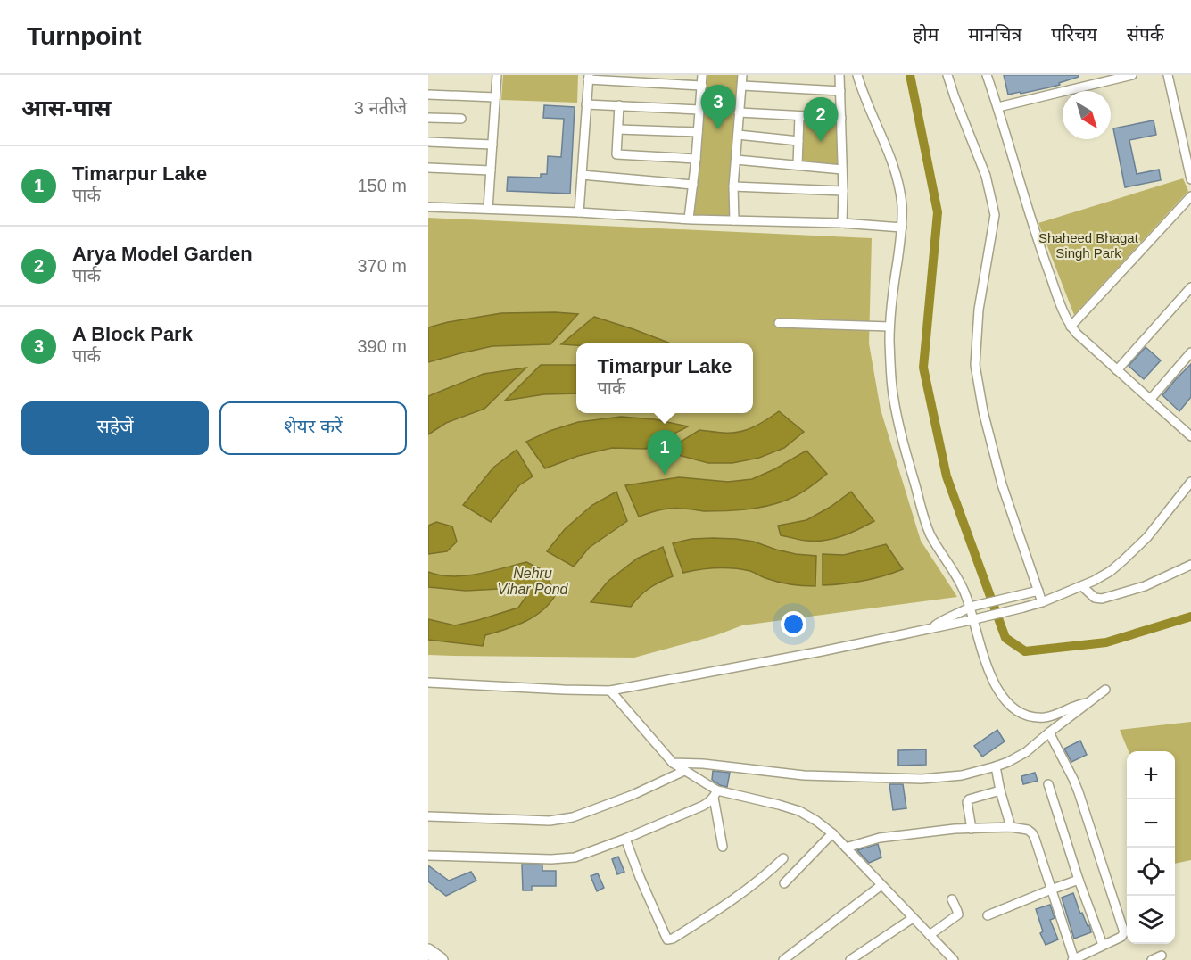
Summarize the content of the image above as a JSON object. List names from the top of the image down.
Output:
{
  "water": ["Nehru Vihar Pond"],
  "parks": ["Shaheed Bhagat Singh Park"],
  "north": "bottom right",
  "page": {
    "header": "Turnpoint",
    "nav": [
      "होम",
      "मानचित्र",
      "परिचय",
      "संपर्क"
    ],
    "heading": ["आस-पास", "3 नतीजे"],
    "pins": ["3", "2", "1"],
    "list": [
      {
        "mark": "1",
        "name": "Timarpur Lake",
        "note": "पार्क",
        "value": "150 m"
      },
      {
        "mark": "2",
        "name": "Arya Model Garden",
        "note": "पार्क",
        "value": "370 m"
      },
      {
        "mark": "3",
        "name": "A Block Park",
        "note": "पार्क",
        "value": "390 m"
      }
    ],
    "popup": ["Timarpur Lake", "पार्क"],
    "buttons": ["सहेजें", "शेयर करें"],
    "map_buttons": ["+", "−"]
  }
}
